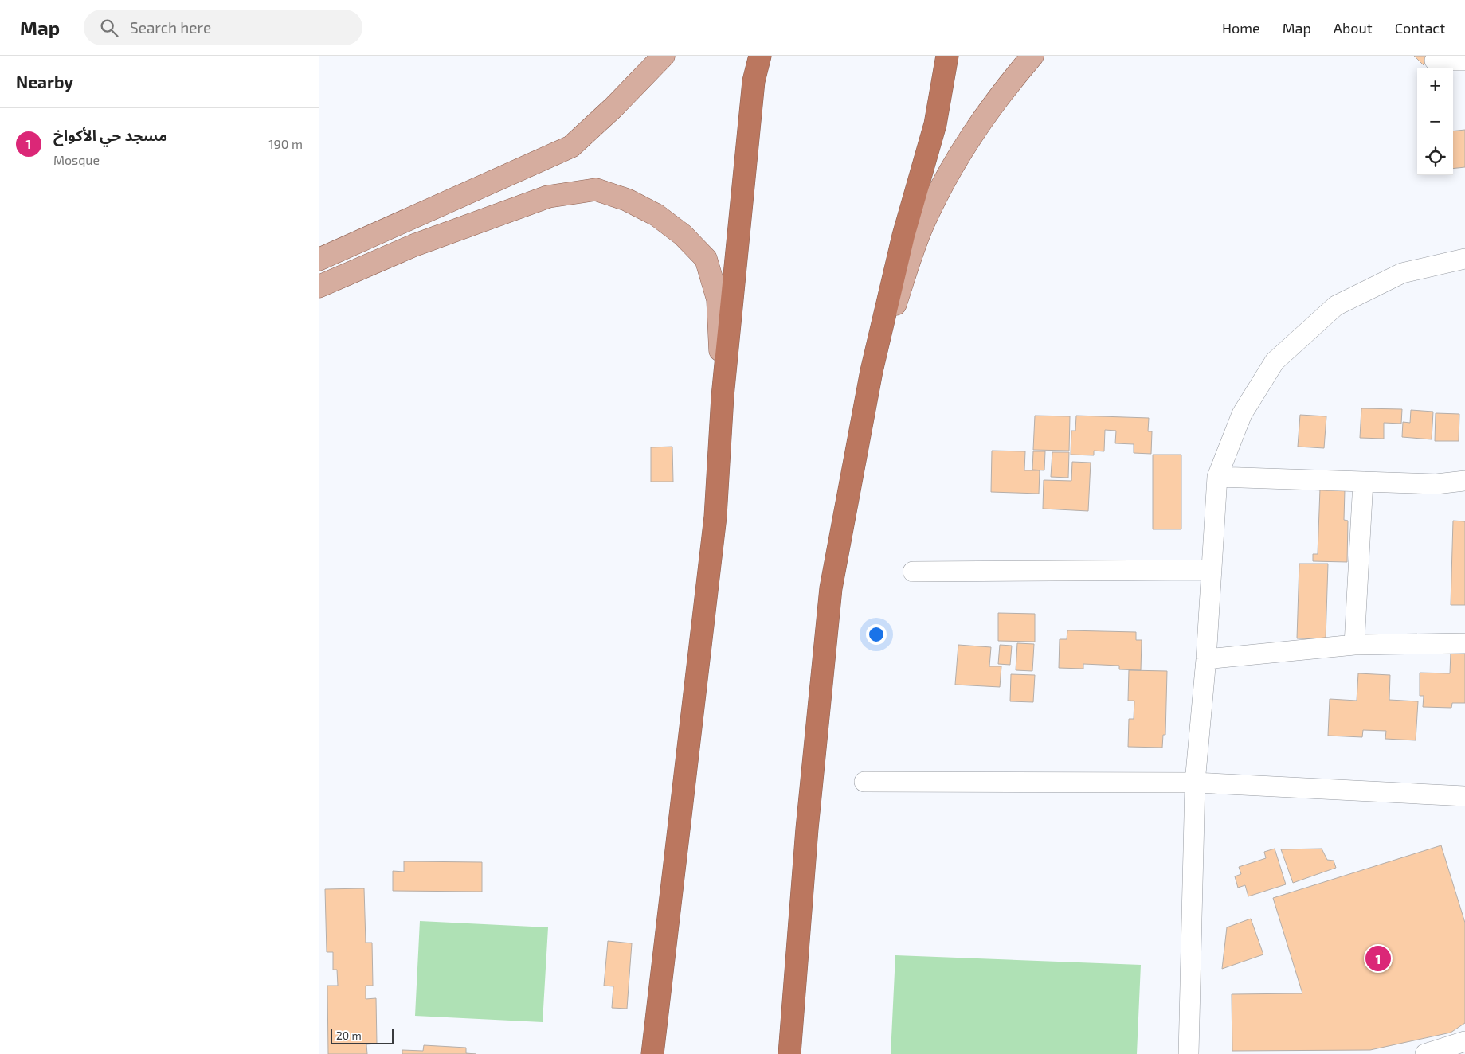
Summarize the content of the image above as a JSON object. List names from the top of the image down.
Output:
{
  "scale_bar": "20 m",
  "page": {
    "header": "Map",
    "search": "Search here",
    "nav": [
      "Home",
      "Map",
      "About",
      "Contact"
    ],
    "heading": "Nearby",
    "map_buttons": ["+", "−"],
    "list": [
      {
        "mark": "1",
        "name": "مسجد حي الأكواخ",
        "note": "Mosque",
        "value": "190 m"
      }
    ],
    "pins": "1",
    "scale": "20 m"
  }
}
